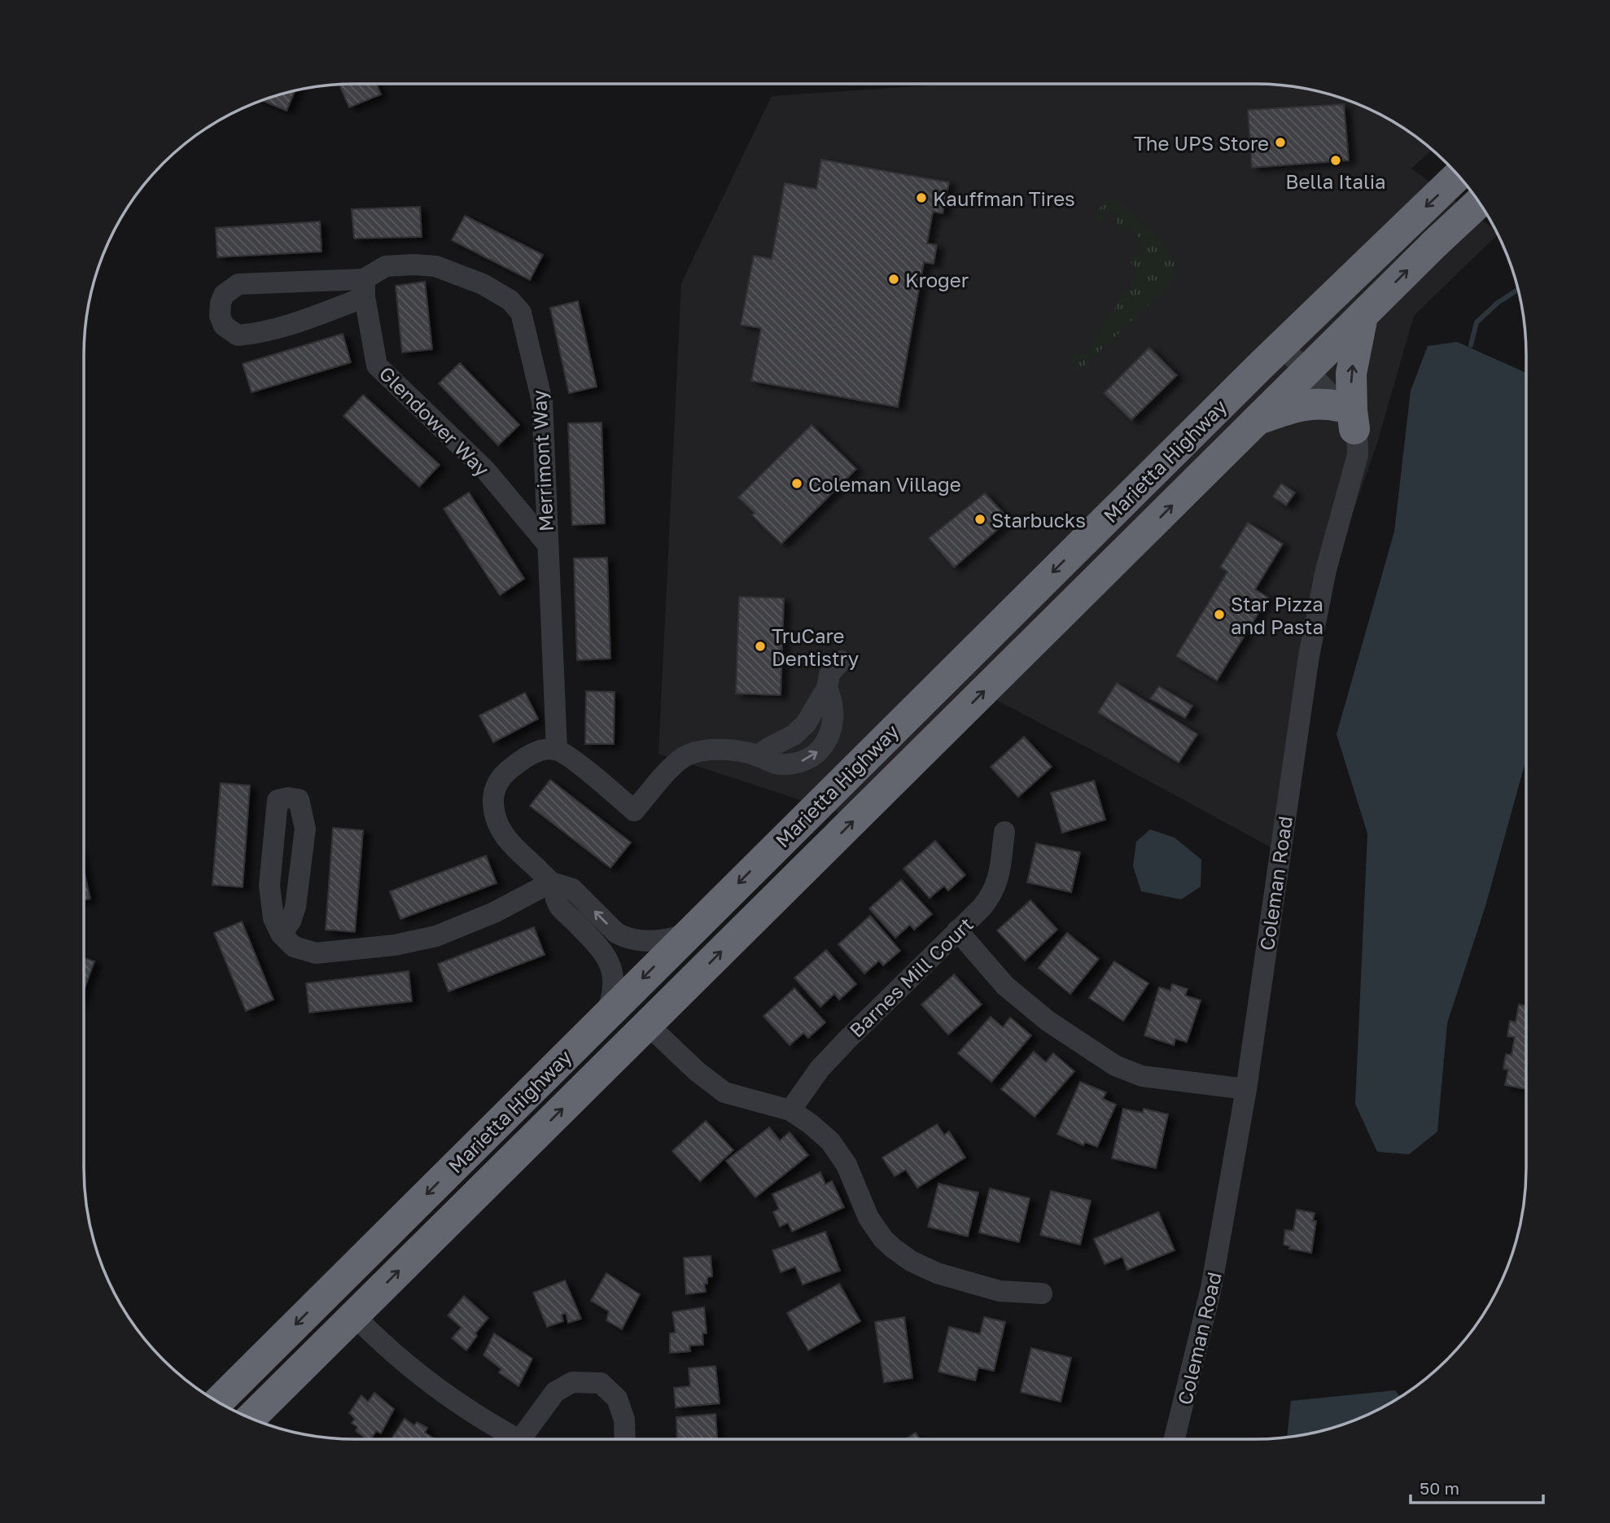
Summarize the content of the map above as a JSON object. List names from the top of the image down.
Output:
{
  "streets": {
    "highway": ["Marietta Highway"],
    "street": [
      "Glendower Way",
      "Merrimont Way",
      "Coleman Road",
      "Barnes Mill Court"
    ]
  },
  "crossings": [
    ["Glendower Way", "Merrimont Way"]
  ],
  "places": [
    "The UPS Store",
    "Bella Italia",
    "Kauffman Tires",
    "Kroger",
    "Coleman Village",
    "Starbucks",
    "Star Pizza and Pasta",
    "TruCare Dentistry"
  ],
  "scale_bar": "50 m"
}
